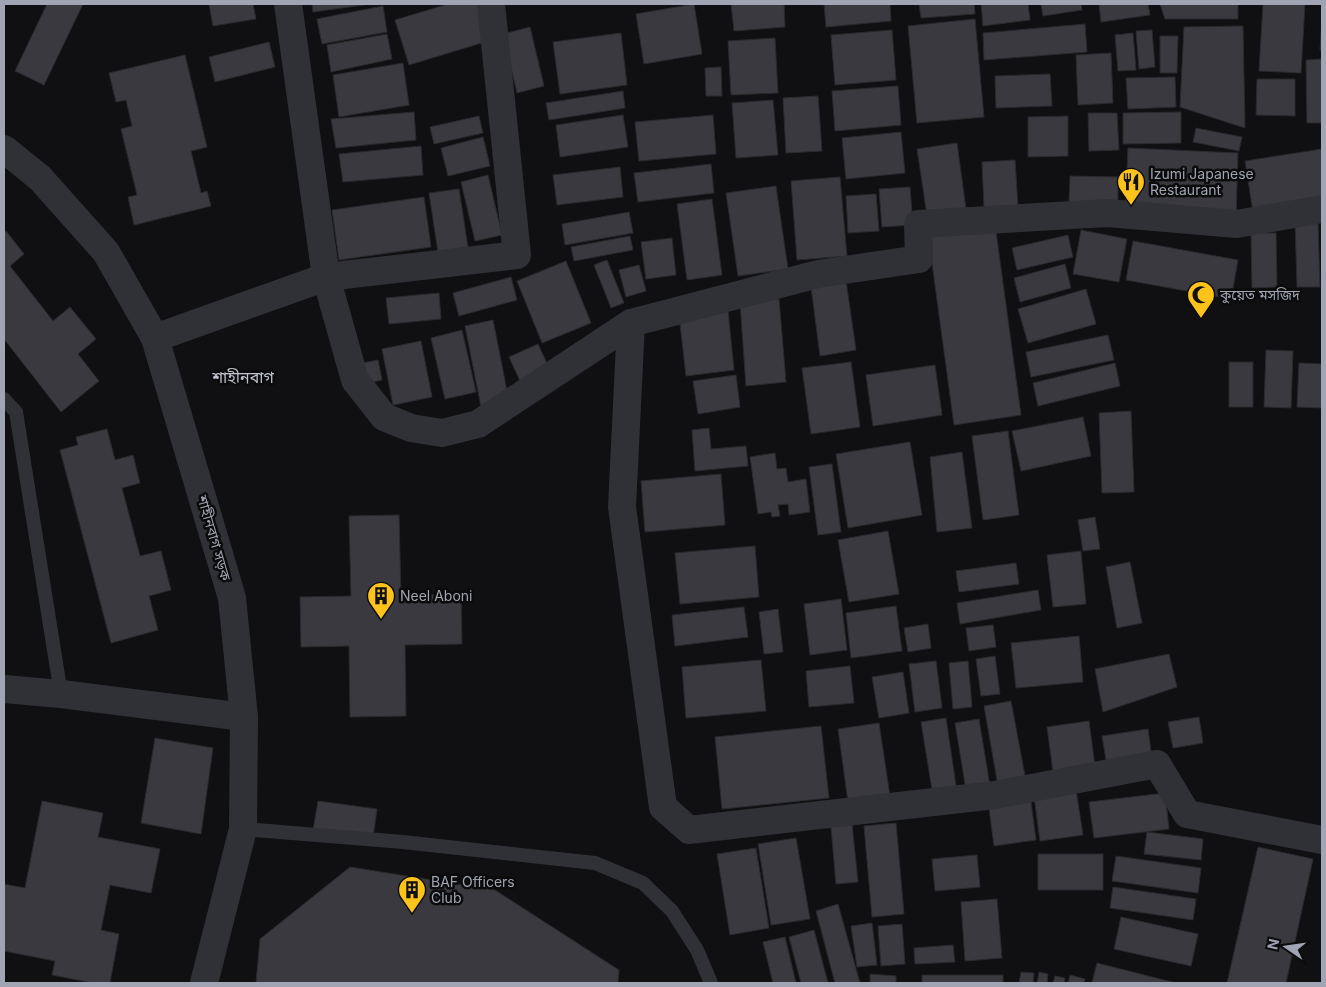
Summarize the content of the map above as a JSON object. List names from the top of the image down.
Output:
{
  "streets": {
    "street": ["শাহীনবাগ সড়ক"]
  },
  "districts": ["শাহীনবাগ"],
  "places": {
    "restaurant": ["Izumi Japanese Restaurant"],
    "mosque": ["কুয়েত মসজিদ"],
    "building": ["Neel Aboni", "BAF Officers Club"]
  },
  "north": "left"
}
